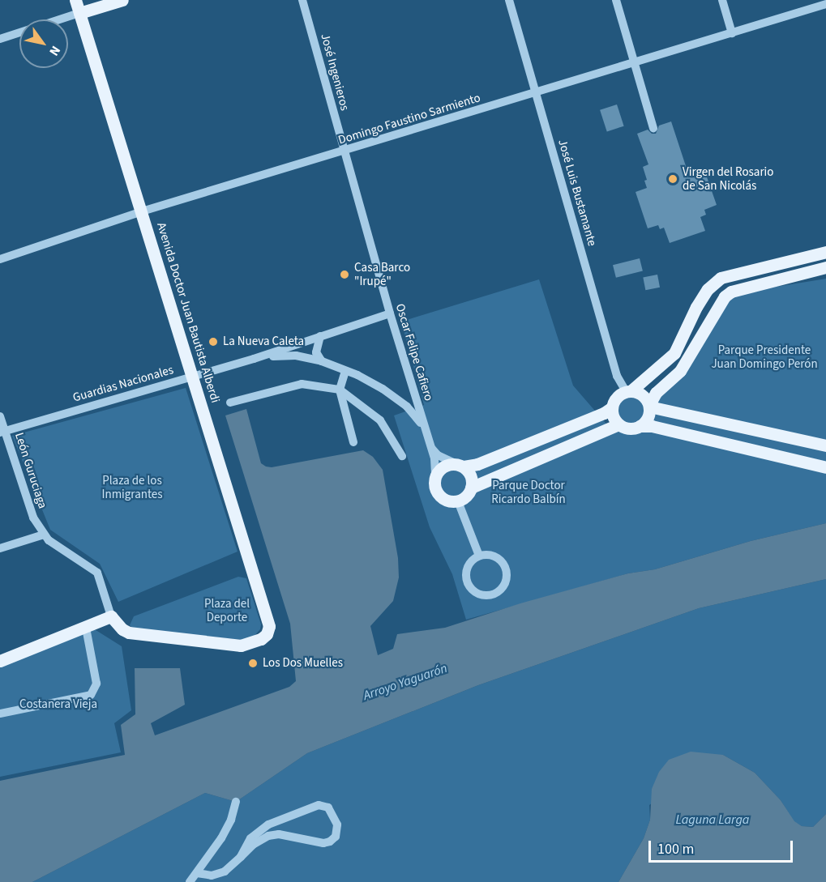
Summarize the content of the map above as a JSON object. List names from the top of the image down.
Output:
{
  "streets": {
    "main road": ["Avenida Doctor Juan Bautista Alberdi"],
    "street": [
      "José Ingenieros",
      "Domingo Faustino Sarmiento",
      "José Luis Bustamante",
      "Oscar Felipe Cafiero",
      "Guardias Nacionales",
      "León Guruciaga"
    ]
  },
  "crossings": [
    ["José Ingenieros", "Domingo Faustino Sarmiento"],
    ["José Ingenieros", "Oscar Felipe Cafiero"],
    ["Domingo Faustino Sarmiento", "José Luis Bustamante"],
    ["Domingo Faustino Sarmiento", "Avenida Doctor Juan Bautista Alberdi"],
    ["Domingo Faustino Sarmiento", "Oscar Felipe Cafiero"],
    ["Avenida Doctor Juan Bautista Alberdi", "Guardias Nacionales"],
    ["Avenida Doctor Juan Bautista Alberdi", "León Guruciaga"],
    ["Oscar Felipe Cafiero", "Guardias Nacionales"],
    ["Guardias Nacionales", "León Guruciaga"]
  ],
  "water": ["Arroyo Yaguarón", "Laguna Larga"],
  "parks": [
    "Parque Presidente Juan Domingo Perón",
    "Plaza de los Inmigrantes",
    "Parque Doctor Ricardo Balbín",
    "Plaza del Deporte",
    "Costanera Vieja"
  ],
  "places": [
    "Virgen del Rosario de San Nicolás",
    "Casa Barco \"Irupé\"",
    "La Nueva Caleta",
    "Los Dos Muelles"
  ],
  "scale_bar": "100 m",
  "north": "bottom right"
}
